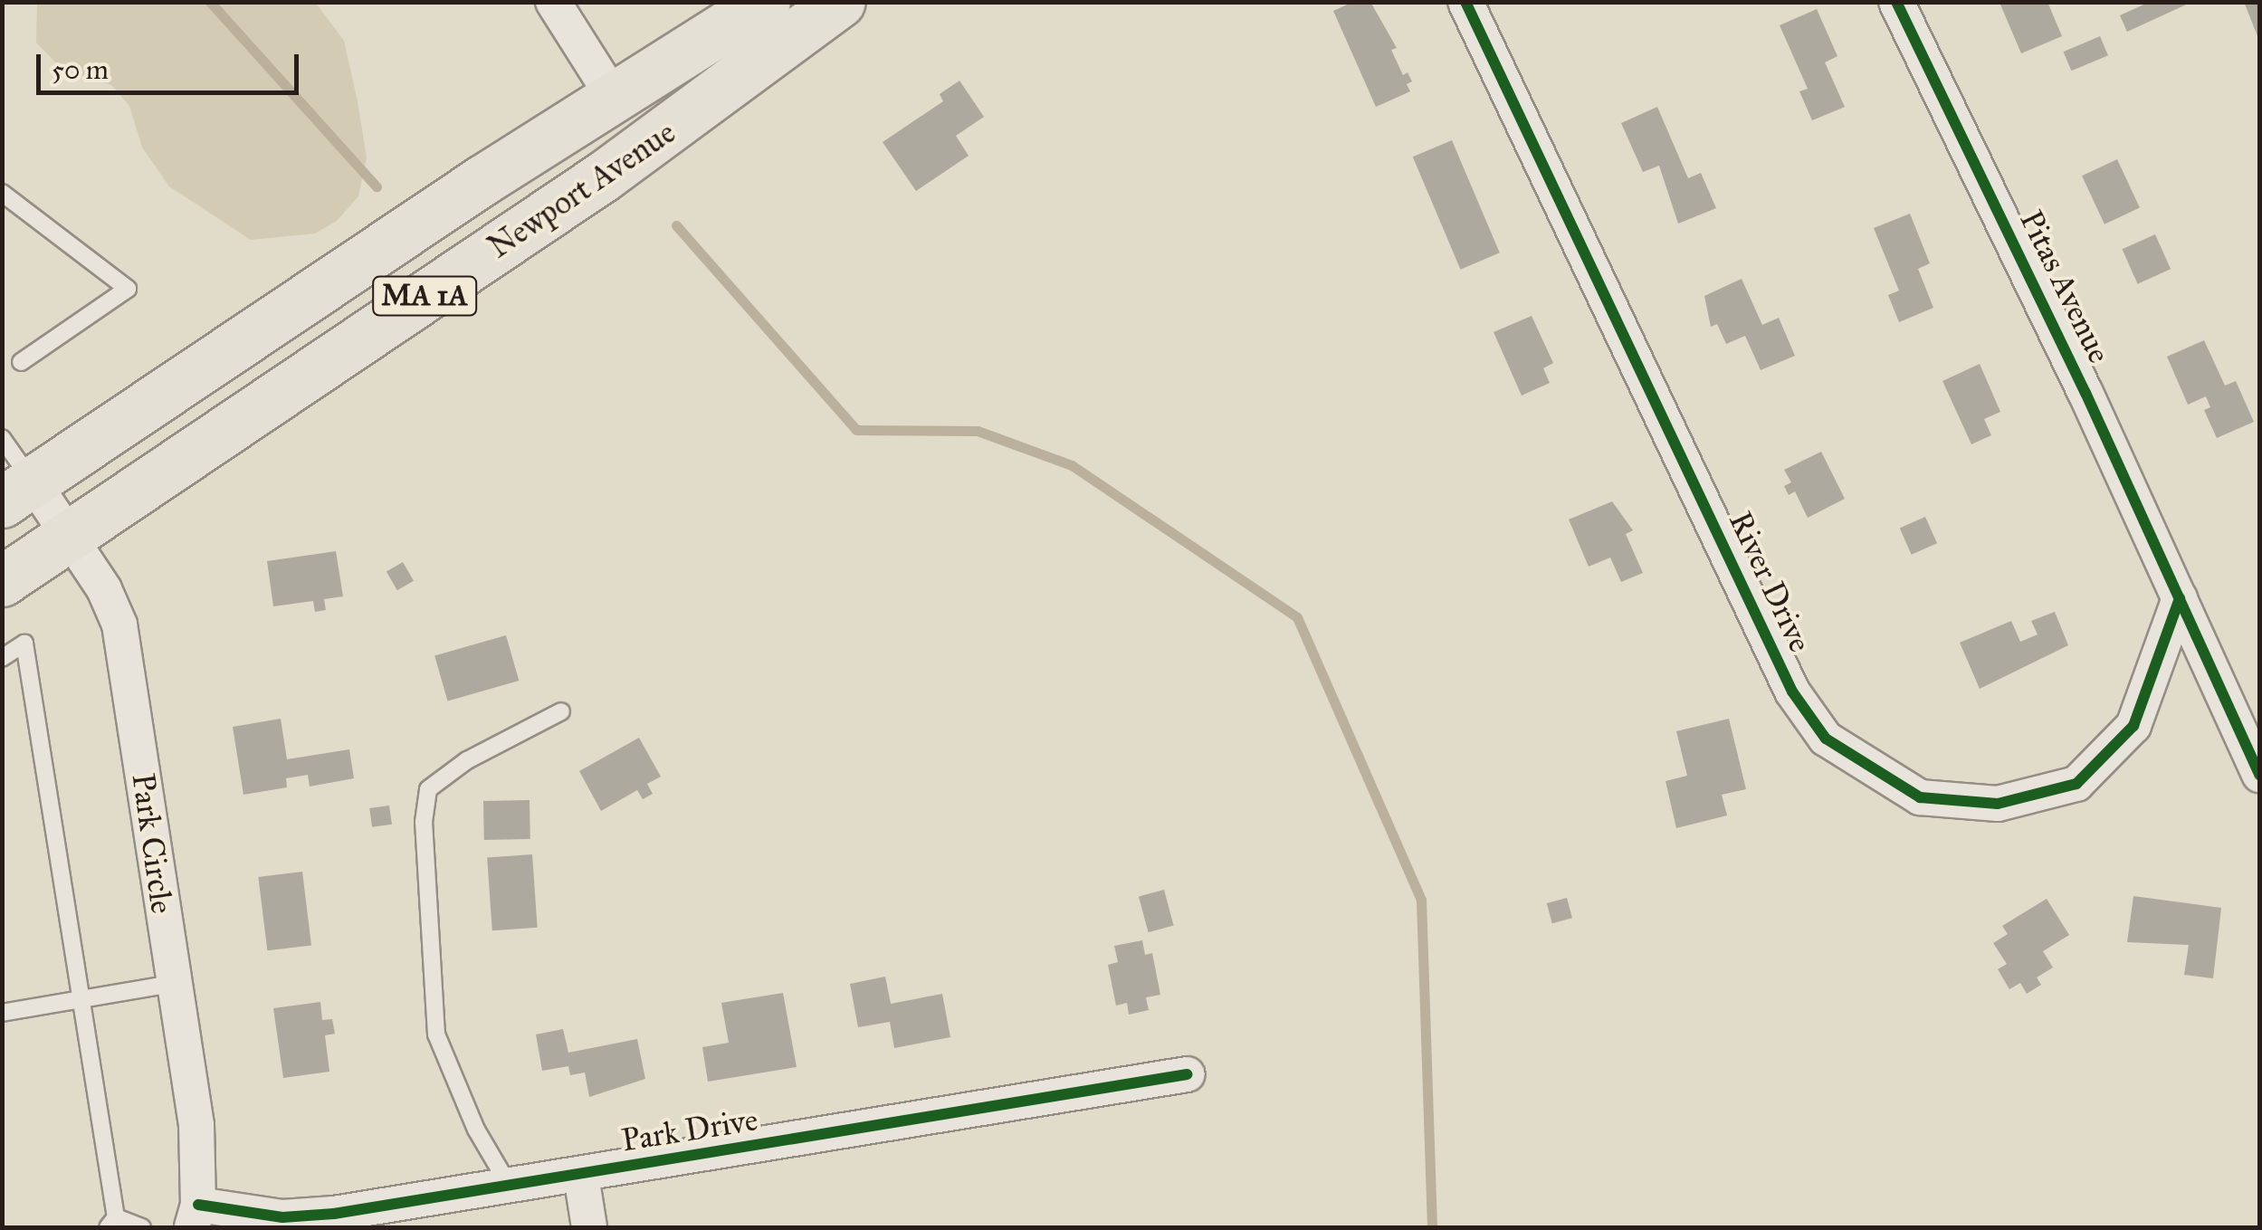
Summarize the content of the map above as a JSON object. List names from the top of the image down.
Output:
{
  "streets": {
    "main road": ["Newport Avenue", "MA 1A"],
    "street": [
      "Pitas Avenue",
      "River Drive",
      "Park Circle",
      "Park Drive"
    ]
  },
  "crossings": [
    ["Newport Avenue", "Park Circle"],
    ["Pitas Avenue", "River Drive"],
    ["Park Circle", "Park Drive"]
  ],
  "scale_bar": "50 m"
}
